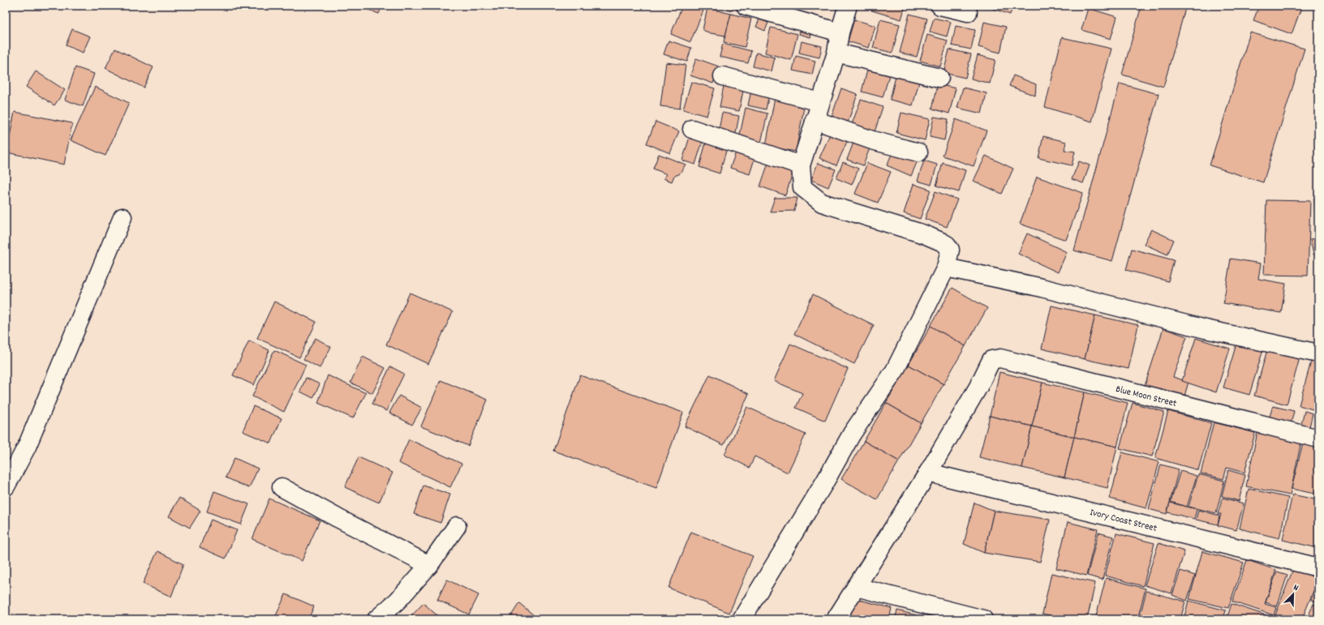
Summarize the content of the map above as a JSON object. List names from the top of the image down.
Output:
{
  "streets": {
    "street": ["Blue Moon Street", "Ivory Coast Street"]
  },
  "crossings": [
    ["Blue Moon Street", "Ivory Coast Street"]
  ],
  "north": "top right"
}
